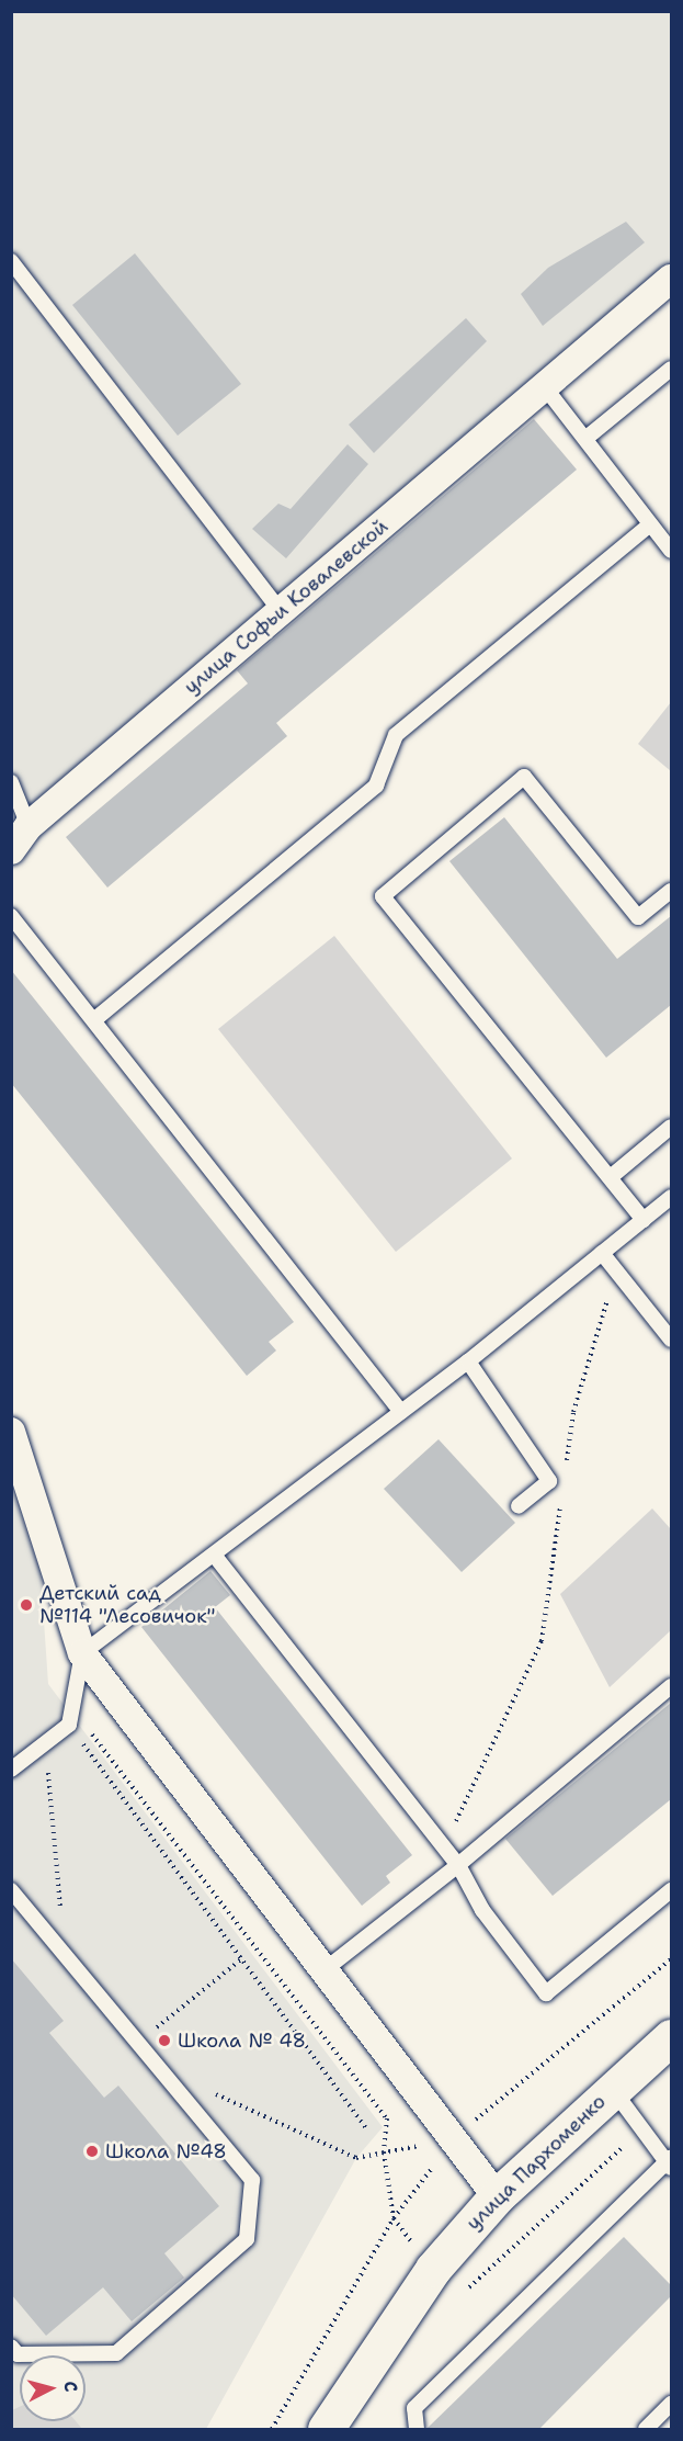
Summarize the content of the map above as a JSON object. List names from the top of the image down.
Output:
{
  "streets": {
    "street": ["улица Софьи Ковалевской", "улица Пархоменко"]
  },
  "places": ["Детский сад №114 \"Лесовичок\"", "Школа № 48", "Школа №48"],
  "north": "right"
}
